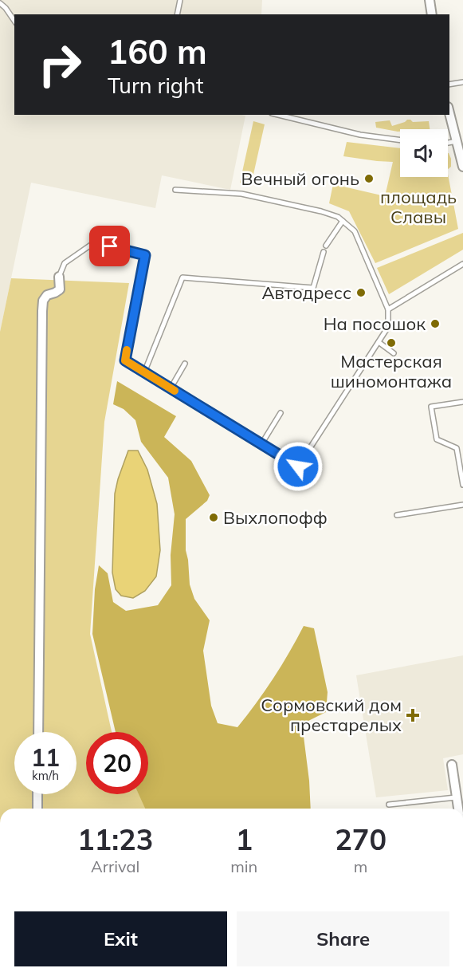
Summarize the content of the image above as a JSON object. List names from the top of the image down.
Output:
{
  "parks": ["площадь Славы"],
  "places": {
    "other": [
      "Вечный огонь",
      "Автодресс",
      "На посошок",
      "Мастерская шиномонтажа",
      "Выхлопофф"
    ],
    "health": ["Сормовский дом престарелых"]
  },
  "page": {
    "turn": ["160 m", "Turn right"],
    "speed": "11 km/h",
    "limit": "20",
    "eta": [
      "11:23",
      "Arrival",
      "1",
      "min",
      "270",
      "m"
    ],
    "buttons": ["Exit", "Share"]
  }
}
